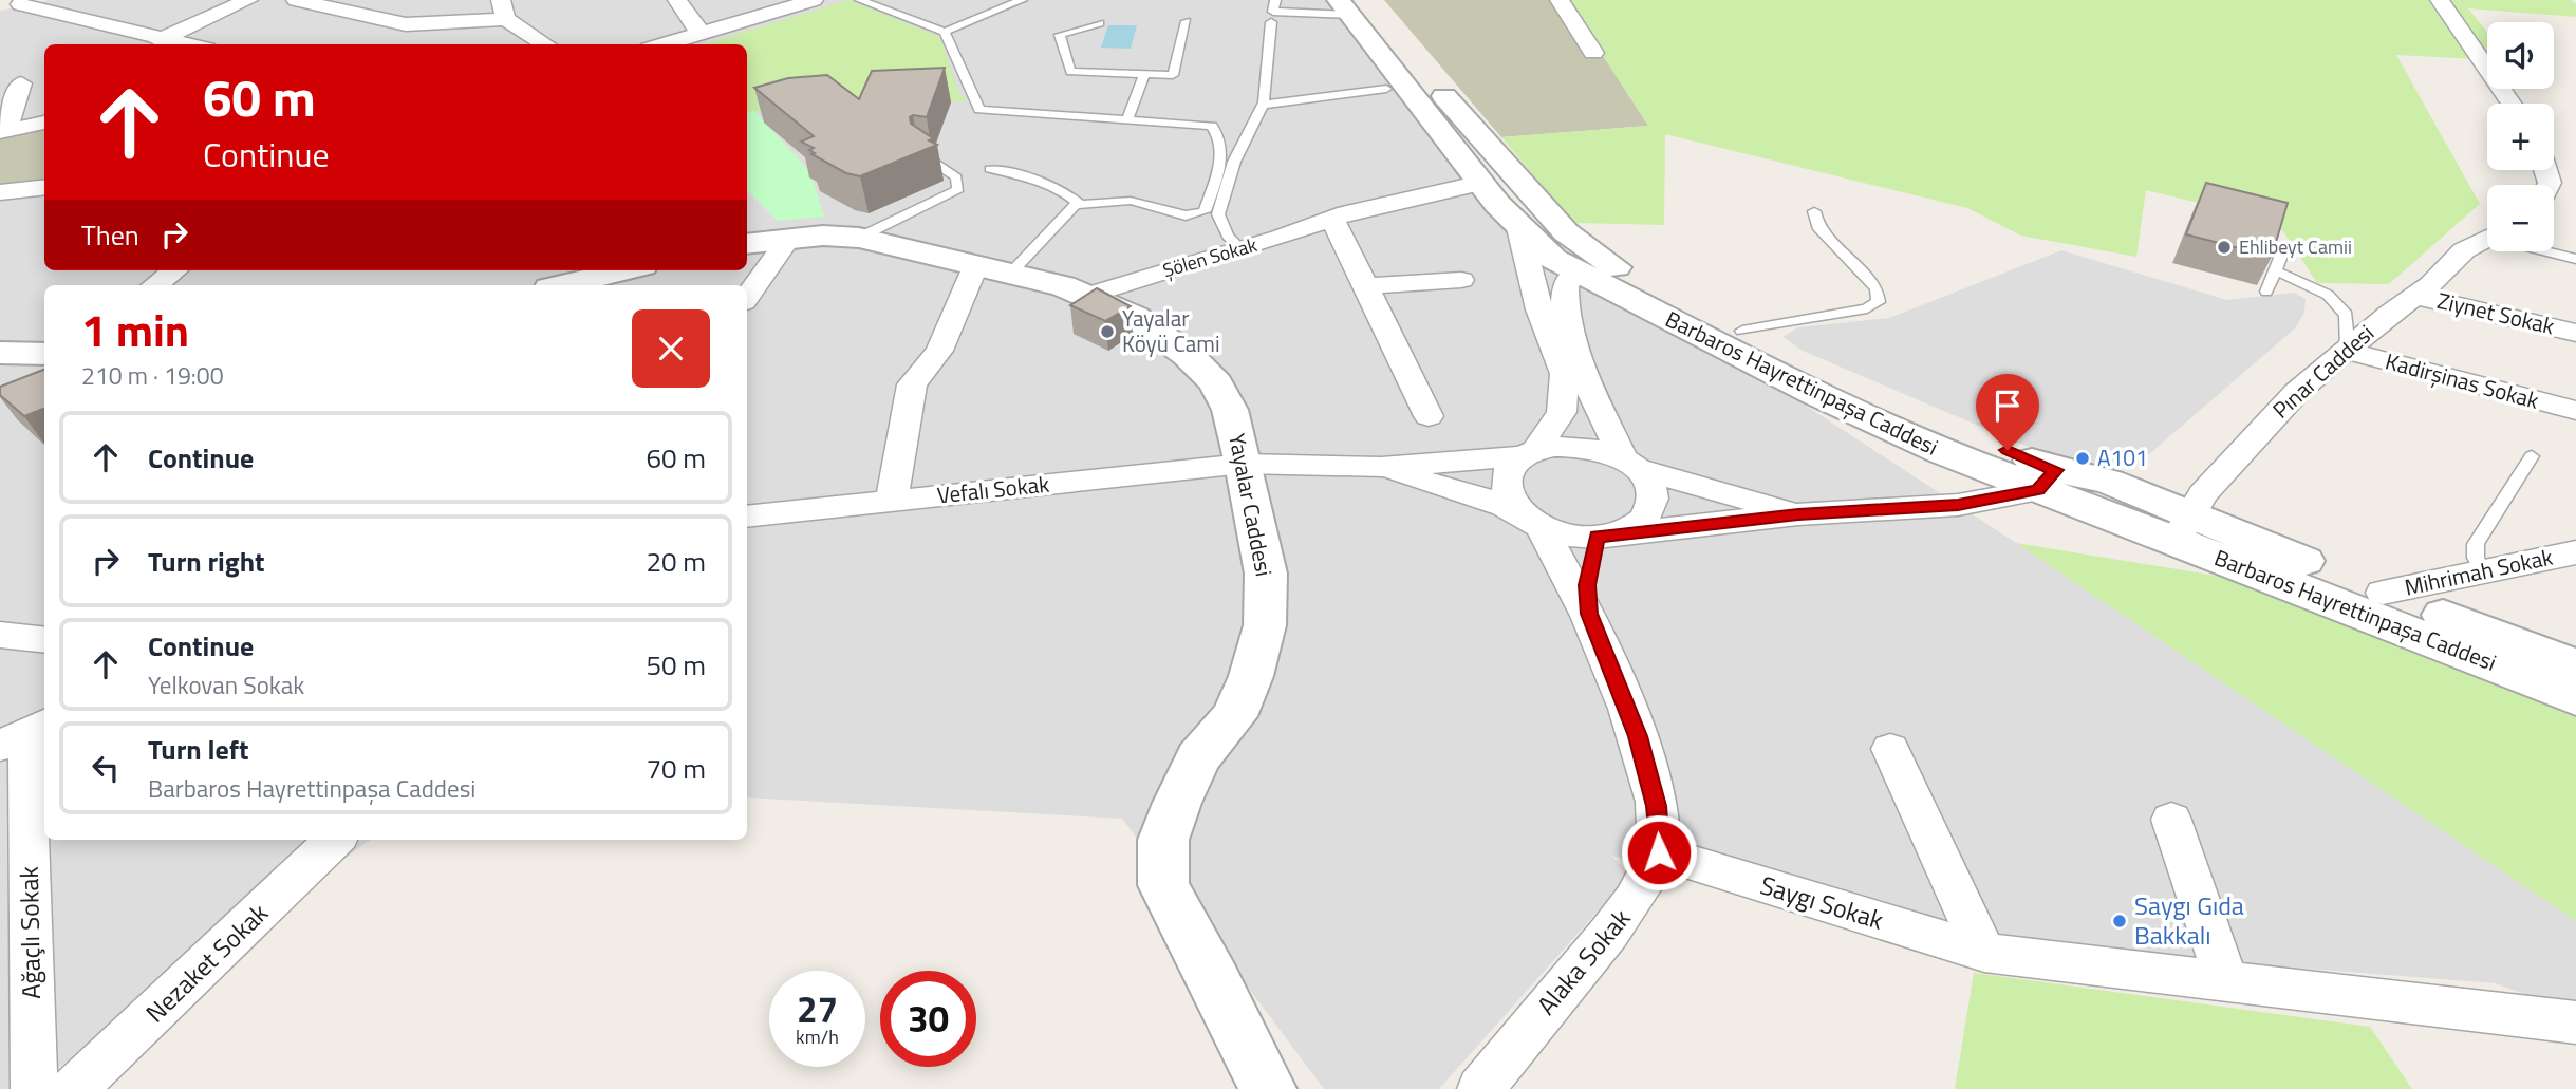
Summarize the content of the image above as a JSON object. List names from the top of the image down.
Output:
{
  "streets": {
    "street": [
      "Şölen Sokak",
      "Ziynet Sokak",
      "Pınar Caddesi",
      "Kadirşinas Sokak",
      "Barbaros Hayrettinpaşa Caddesi",
      "Vefalı Sokak",
      "Yayalar Caddesi",
      "Mihrimah Sokak",
      "Saygı Sokak",
      "Ağaçlı Sokak",
      "Alaka Sokak",
      "Nezaket Sokak"
    ]
  },
  "crossings": [
    ["Şölen Sokak", "Barbaros Hayrettinpaşa Caddesi"],
    ["Şölen Sokak", "Yayalar Caddesi"],
    ["Ziynet Sokak", "Pınar Caddesi"],
    ["Pınar Caddesi", "Kadirşinas Sokak"],
    ["Pınar Caddesi", "Barbaros Hayrettinpaşa Caddesi"],
    ["Barbaros Hayrettinpaşa Caddesi", "Mihrimah Sokak"],
    ["Vefalı Sokak", "Yayalar Caddesi"],
    ["Saygı Sokak", "Alaka Sokak"]
  ],
  "places": [
    "Ehlibeyt Camii",
    "Yayalar Köyü Cami",
    "A101",
    "Saygı Gıda Bakkalı"
  ],
  "page": {
    "map_buttons": ["+", "−"],
    "turn": ["60 m", "Continue"],
    "then": "Then",
    "heading": ["1 min", "210 m · 19:00"],
    "list": [
      {
        "name": "Continue",
        "value": "60 m"
      },
      {
        "name": "Turn right",
        "value": "20 m"
      },
      {
        "name": "Continue",
        "note": "Yelkovan Sokak",
        "value": "50 m"
      },
      {
        "name": "Turn left",
        "note": "Barbaros Hayrettinpaşa Caddesi",
        "value": "70 m"
      }
    ],
    "speed": "27 km/h",
    "limit": "30"
  }
}
